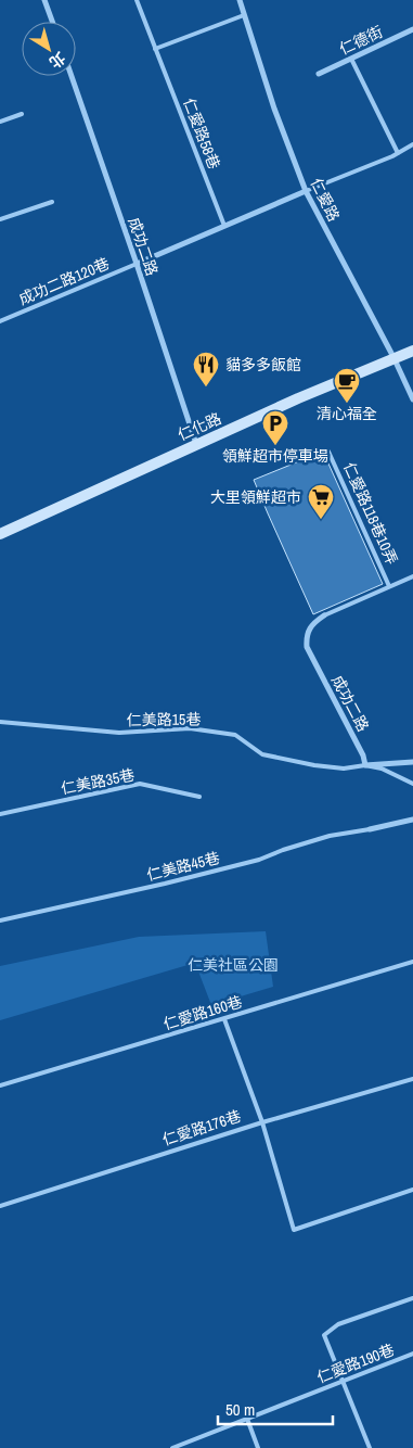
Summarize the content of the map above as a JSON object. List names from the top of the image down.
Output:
{
  "streets": {
    "main road": ["仁化路"],
    "street": ["仁德街", "仁愛路", "成功二路"],
    "lane": [
      "仁愛路58巷",
      "成功二路120巷",
      "仁愛路118巷10弄",
      "仁美路15巷",
      "仁美路35巷",
      "仁美路45巷",
      "仁愛路160巷",
      "仁愛路176巷",
      "仁愛路190巷"
    ]
  },
  "crossings": [
    ["仁愛路", "仁化路"],
    ["成功二路", "成功二路120巷"],
    ["成功二路", "仁化路"],
    ["成功二路", "仁美路15巷"]
  ],
  "parks": ["仁美社區公園"],
  "places": {
    "restaurant": ["貓多多飯館"],
    "cafe": ["清心福全"],
    "parking": ["領鮮超市停車場"],
    "supermarket": ["大里領鮮超市"]
  },
  "scale_bar": "50 m",
  "north": "bottom right"
}
